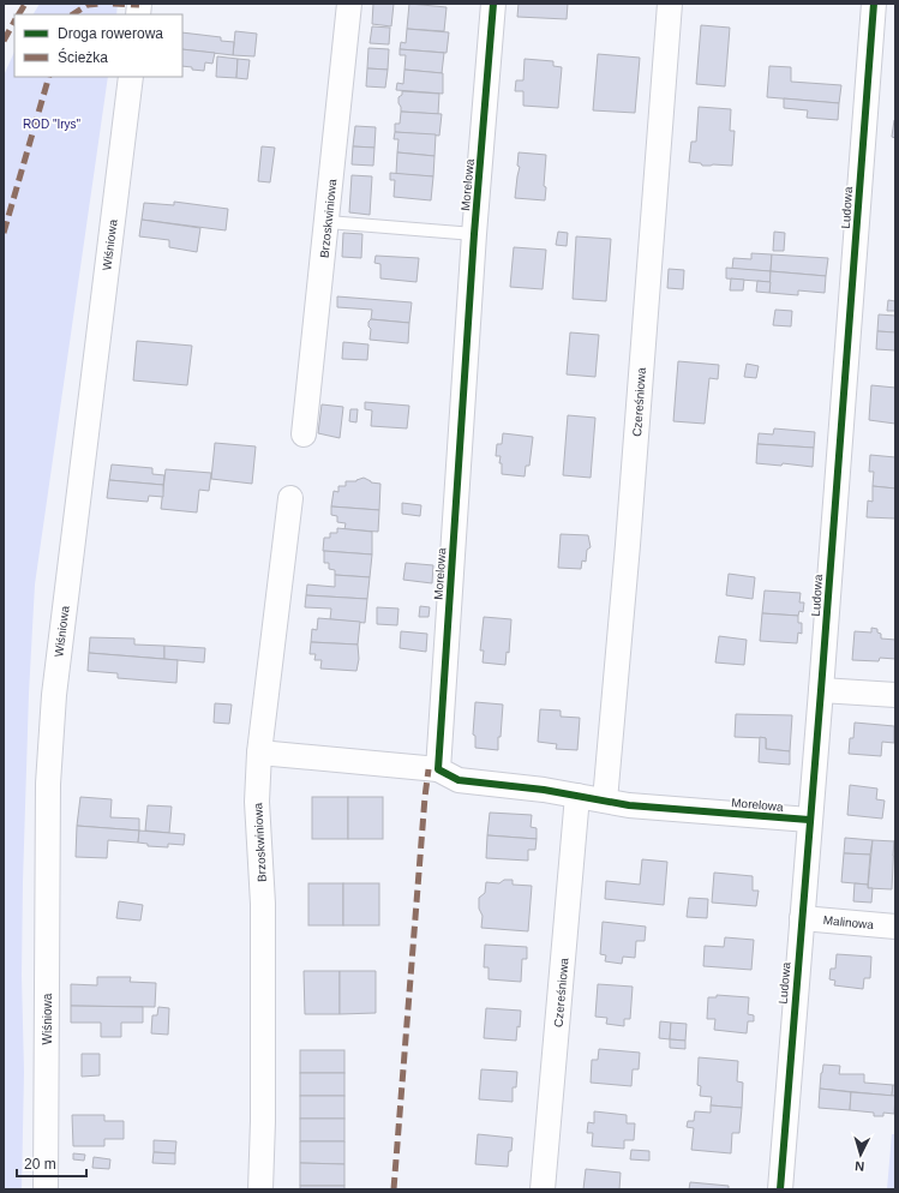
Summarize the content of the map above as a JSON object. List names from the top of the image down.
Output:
{
  "streets": {
    "street": [
      "Morelowa",
      "Ludowa",
      "Brzoskwiniowa",
      "Wiśniowa",
      "Czereśniowa",
      "Malinowa"
    ]
  },
  "crossings": [
    ["Morelowa", "Ludowa"],
    ["Morelowa", "Czereśniowa"],
    ["Ludowa", "Malinowa"]
  ],
  "parks": ["ROD \"Irys\""],
  "legend": ["Droga rowerowa", "Ścieżka"],
  "scale_bar": "20 m",
  "north": "bottom"
}
